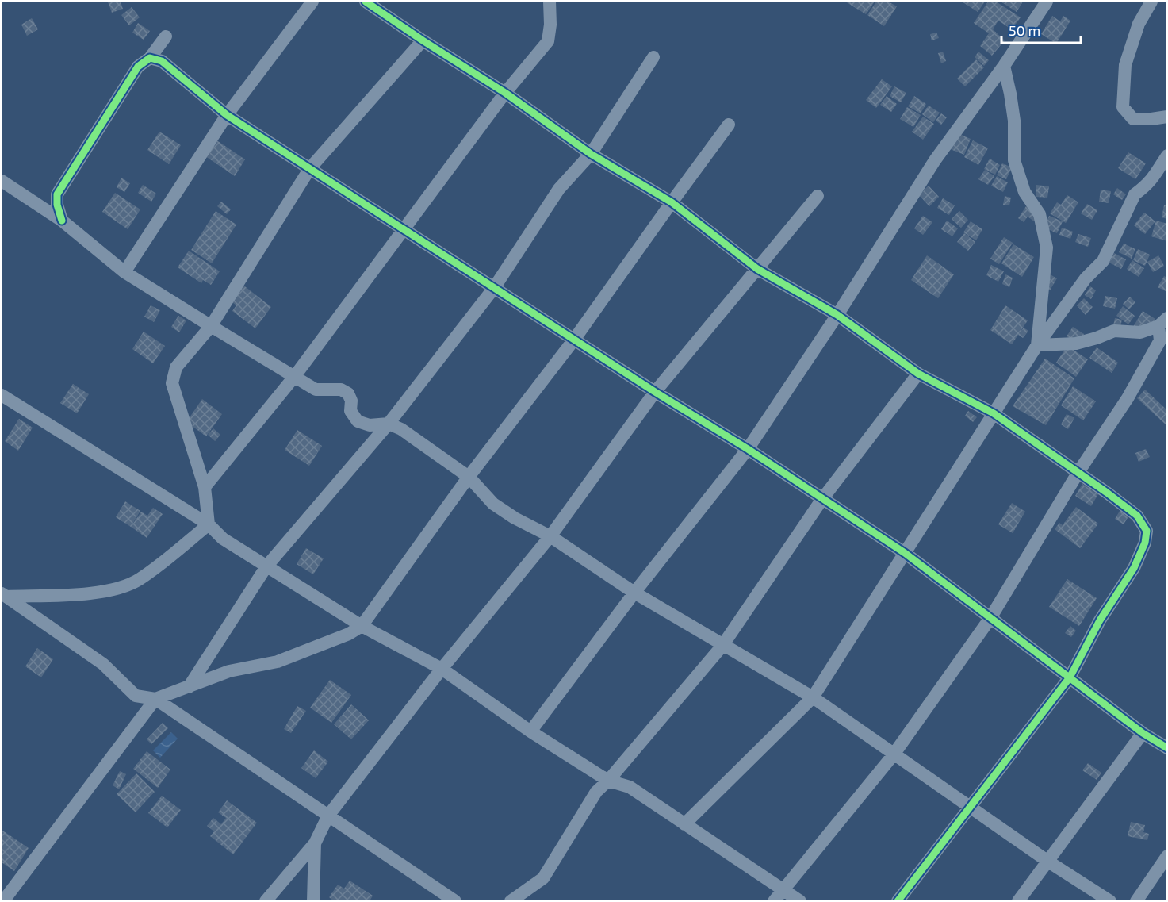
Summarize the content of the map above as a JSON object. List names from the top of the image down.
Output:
{
  "scale_bar": "50 m"
}
